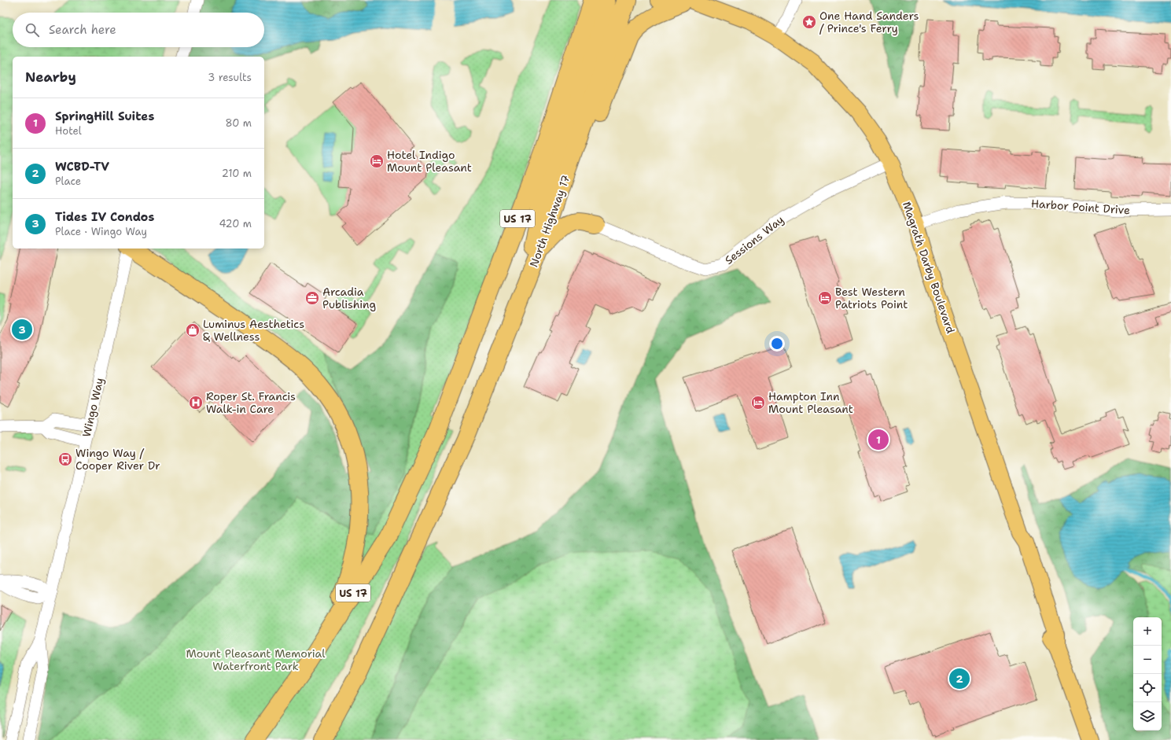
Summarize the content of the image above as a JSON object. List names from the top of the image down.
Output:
{
  "streets": {
    "highway": ["US 17", "North Highway 17"],
    "main road": ["Magrath Darby Boulevard"],
    "street": ["Harbor Point Drive", "Sessions Way", "Wingo Way"]
  },
  "crossings": [
    ["Harbor Point Drive", "Magrath Darby Boulevard"],
    ["Sessions Way", "Magrath Darby Boulevard"]
  ],
  "parks": ["Mount Pleasant Memorial Waterfront Park"],
  "places": {
    "place": ["One Hand Sanders / Prince's Ferry"],
    "hotel": ["Hotel Indigo Mount Pleasant", "Best Western Patriots Point", "Hampton Inn Mount Pleasant"],
    "office": ["Arcadia Publishing"],
    "shop": ["Luminus Aesthetics & Wellness"],
    "hospital": ["Roper St. Francis Walk-in Care"],
    "bus stop": ["Wingo Way / Cooper River Dr"]
  },
  "page": {
    "search": "Search here",
    "heading": ["Nearby", "3 results"],
    "list": [
      {
        "mark": "1",
        "name": "SpringHill Suites",
        "note": "Hotel",
        "value": "80 m"
      },
      {
        "mark": "2",
        "name": "WCBD-TV",
        "note": "Place",
        "value": "210 m"
      },
      {
        "mark": "3",
        "name": "Tides IV Condos",
        "note": "Place · Wingo Way",
        "value": "420 m"
      }
    ],
    "pins": ["3", "1", "2"],
    "map_buttons": ["+", "−"]
  }
}
